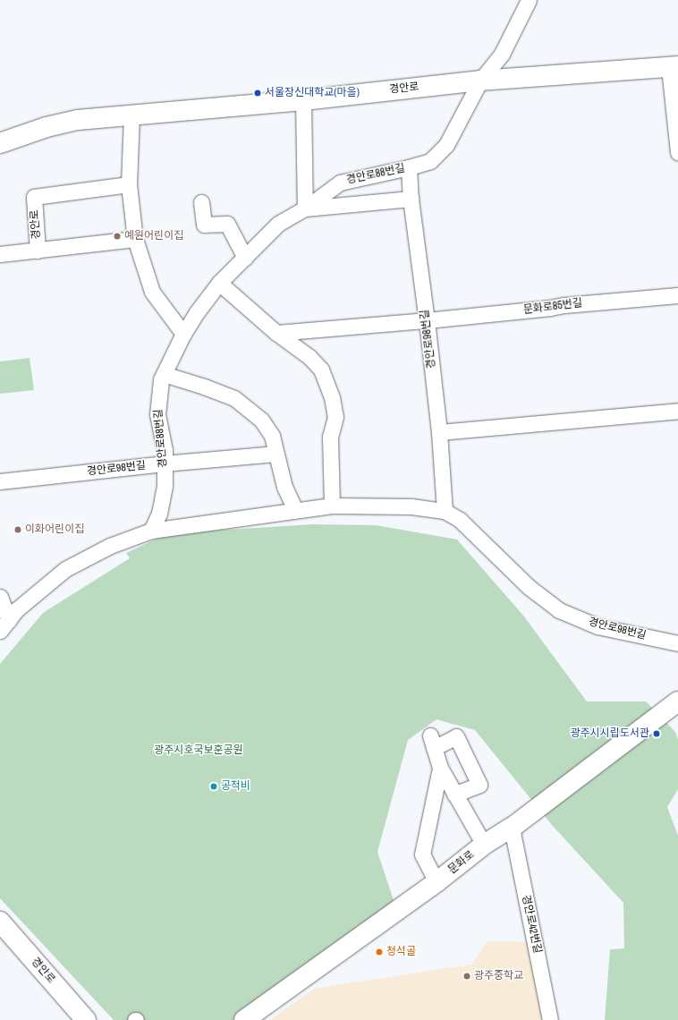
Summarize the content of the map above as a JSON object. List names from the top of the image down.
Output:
{
  "streets": {
    "street": [
      "경안로",
      "경안로88번길",
      "문화로85번길",
      "경안로98번길",
      "문화로",
      "경안로42번길"
    ]
  },
  "crossings": [
    ["경안로", "경안로88번길"],
    ["경안로88번길", "경안로98번길"],
    ["문화로85번길", "경안로98번길"],
    ["문화로", "경안로42번길"]
  ],
  "parks": ["광주시호국보훈공원"],
  "places": [
    "서울장신대학교(마을)",
    "예원어린이집",
    "이화어린이집",
    "광주시시립도서관",
    "공적비",
    "청석골",
    "광주중학교"
  ]
}
